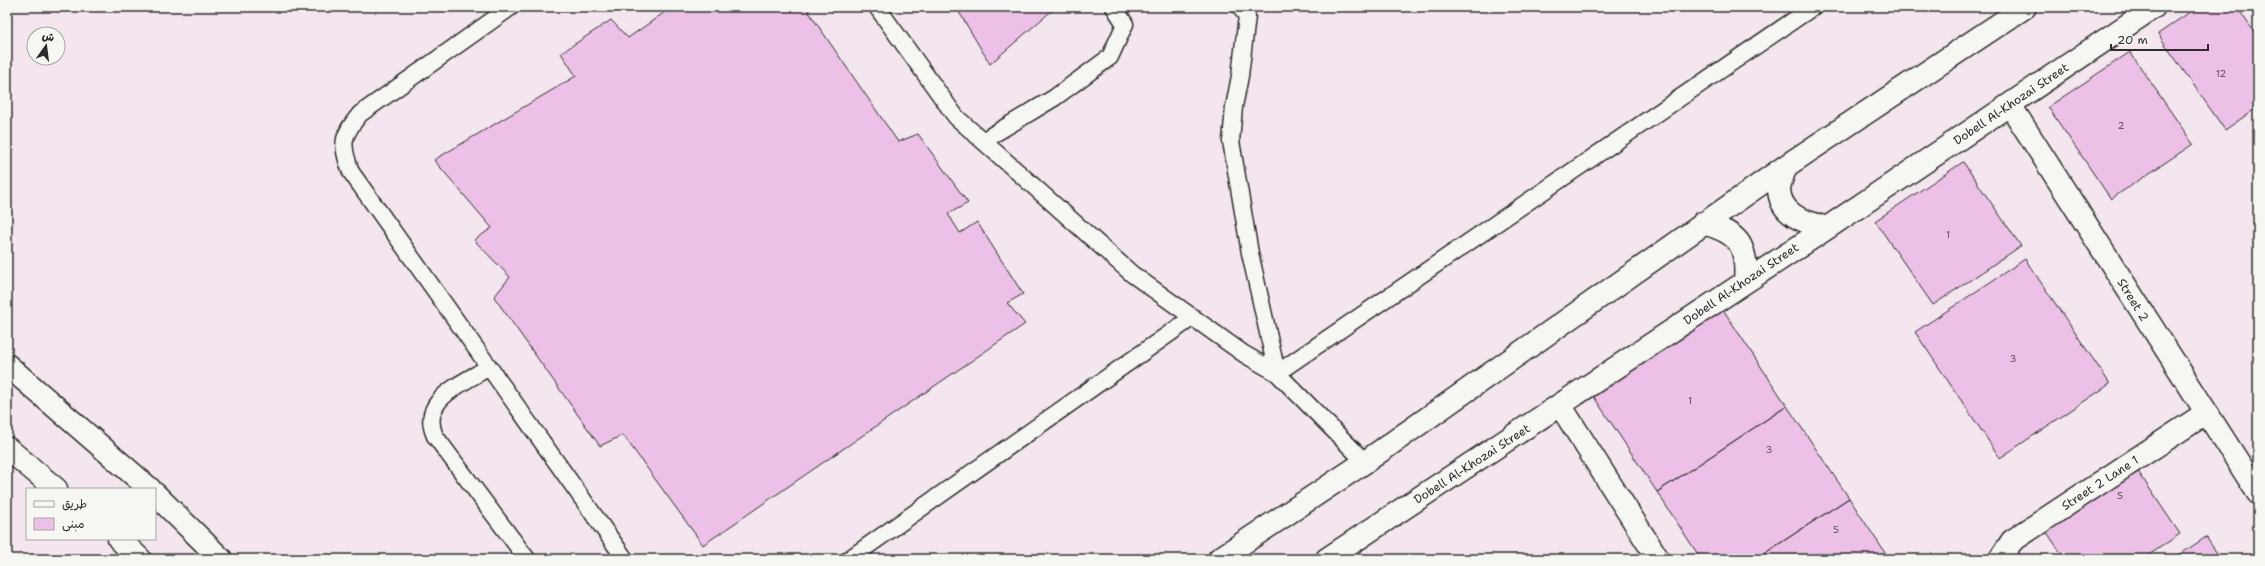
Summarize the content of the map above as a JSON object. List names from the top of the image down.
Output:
{
  "streets": {
    "main road": ["Dobell Al-Khozai Street", "Street 2", "Street 2 Lane 1"]
  },
  "crossings": [
    ["Dobell Al-Khozai Street", "Street 2"],
    ["Street 2", "Street 2 Lane 1"]
  ],
  "house_numbers": [
    "12",
    "2",
    "1",
    "3",
    "1",
    "3",
    "5",
    "5"
  ],
  "legend": ["طريق", "مبنى"],
  "scale_bar": "20 m",
  "north": "top"
}
